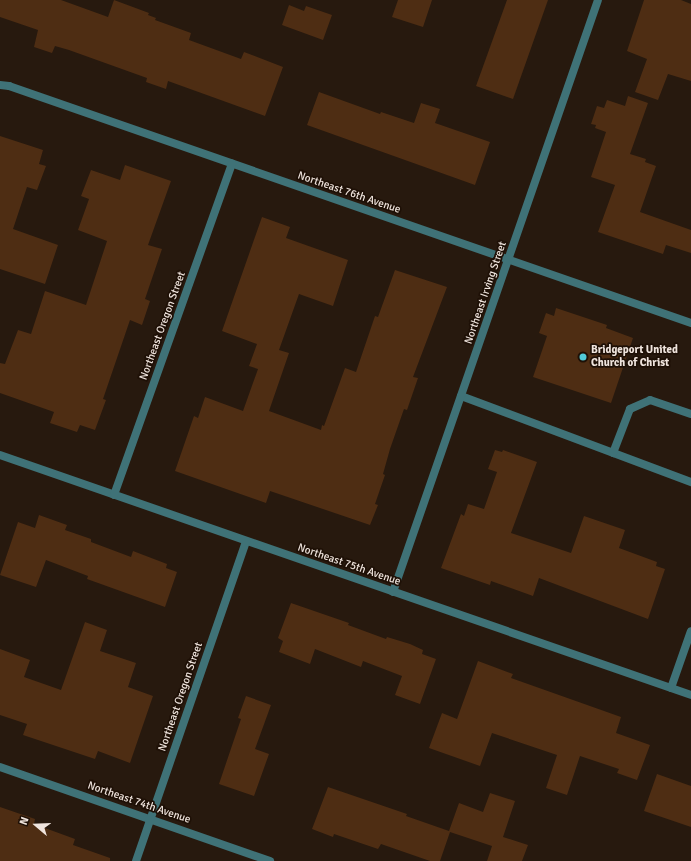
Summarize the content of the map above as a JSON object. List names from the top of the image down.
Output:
{
  "streets": {
    "street": [
      "Northeast 76th Avenue",
      "Northeast Irving Street",
      "Northeast Oregon Street",
      "Northeast 75th Avenue",
      "Northeast 74th Avenue"
    ]
  },
  "crossings": [
    ["Northeast 76th Avenue", "Northeast Irving Street"],
    ["Northeast 76th Avenue", "Northeast Oregon Street"],
    ["Northeast Irving Street", "Northeast 75th Avenue"],
    ["Northeast Oregon Street", "Northeast 75th Avenue"],
    ["Northeast Oregon Street", "Northeast 74th Avenue"]
  ],
  "places": ["Bridgeport United Church of Christ"],
  "north": "left"
}
